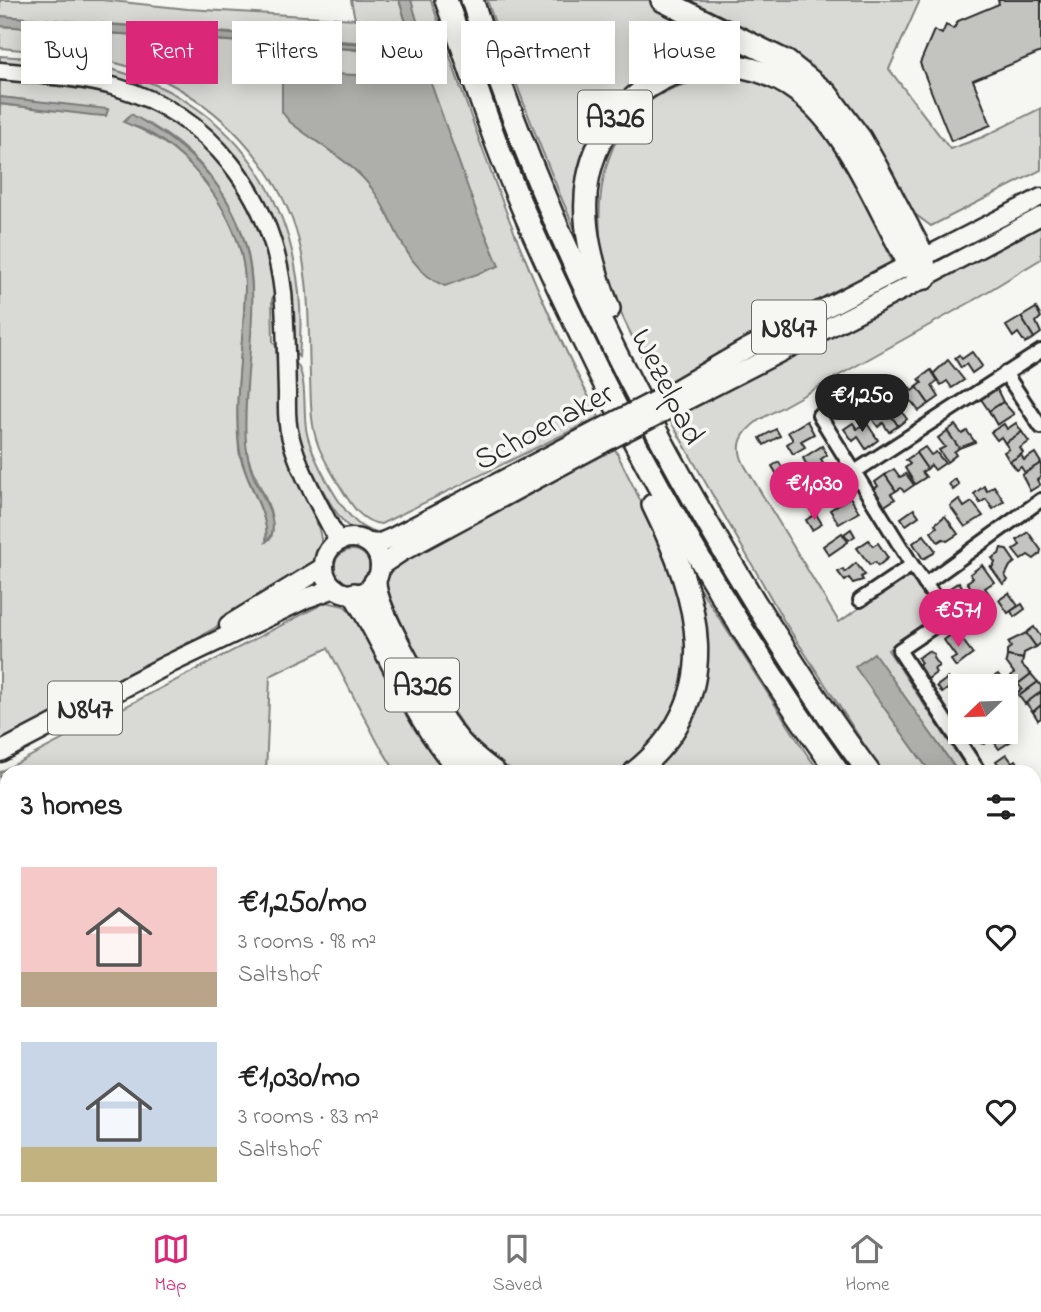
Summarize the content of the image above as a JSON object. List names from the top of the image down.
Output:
{
  "streets": {
    "highway": ["A326", "Wezelpad"],
    "main road": ["N847", "Schoenaker"]
  },
  "crossings": [
    ["A326", "N847"],
    ["A326", "Wezelpad"],
    ["A326", "Schoenaker"],
    ["N847", "Schoenaker"]
  ],
  "north": "bottom left",
  "page": {
    "chip": [
      "Buy",
      "Rent",
      "Filters",
      "New",
      "Apartment",
      "House"
    ],
    "price": ["€1,250", "€1,030", "€571"],
    "heading": "3 homes",
    "list": [
      {
        "name": "€1,250/mo",
        "note": "3 rooms · 98 m² · Saltshof"
      },
      {
        "name": "€1,030/mo",
        "note": "3 rooms · 83 m² · Saltshof"
      }
    ],
    "tabs": ["Map", "Saved", "Home"]
  }
}
